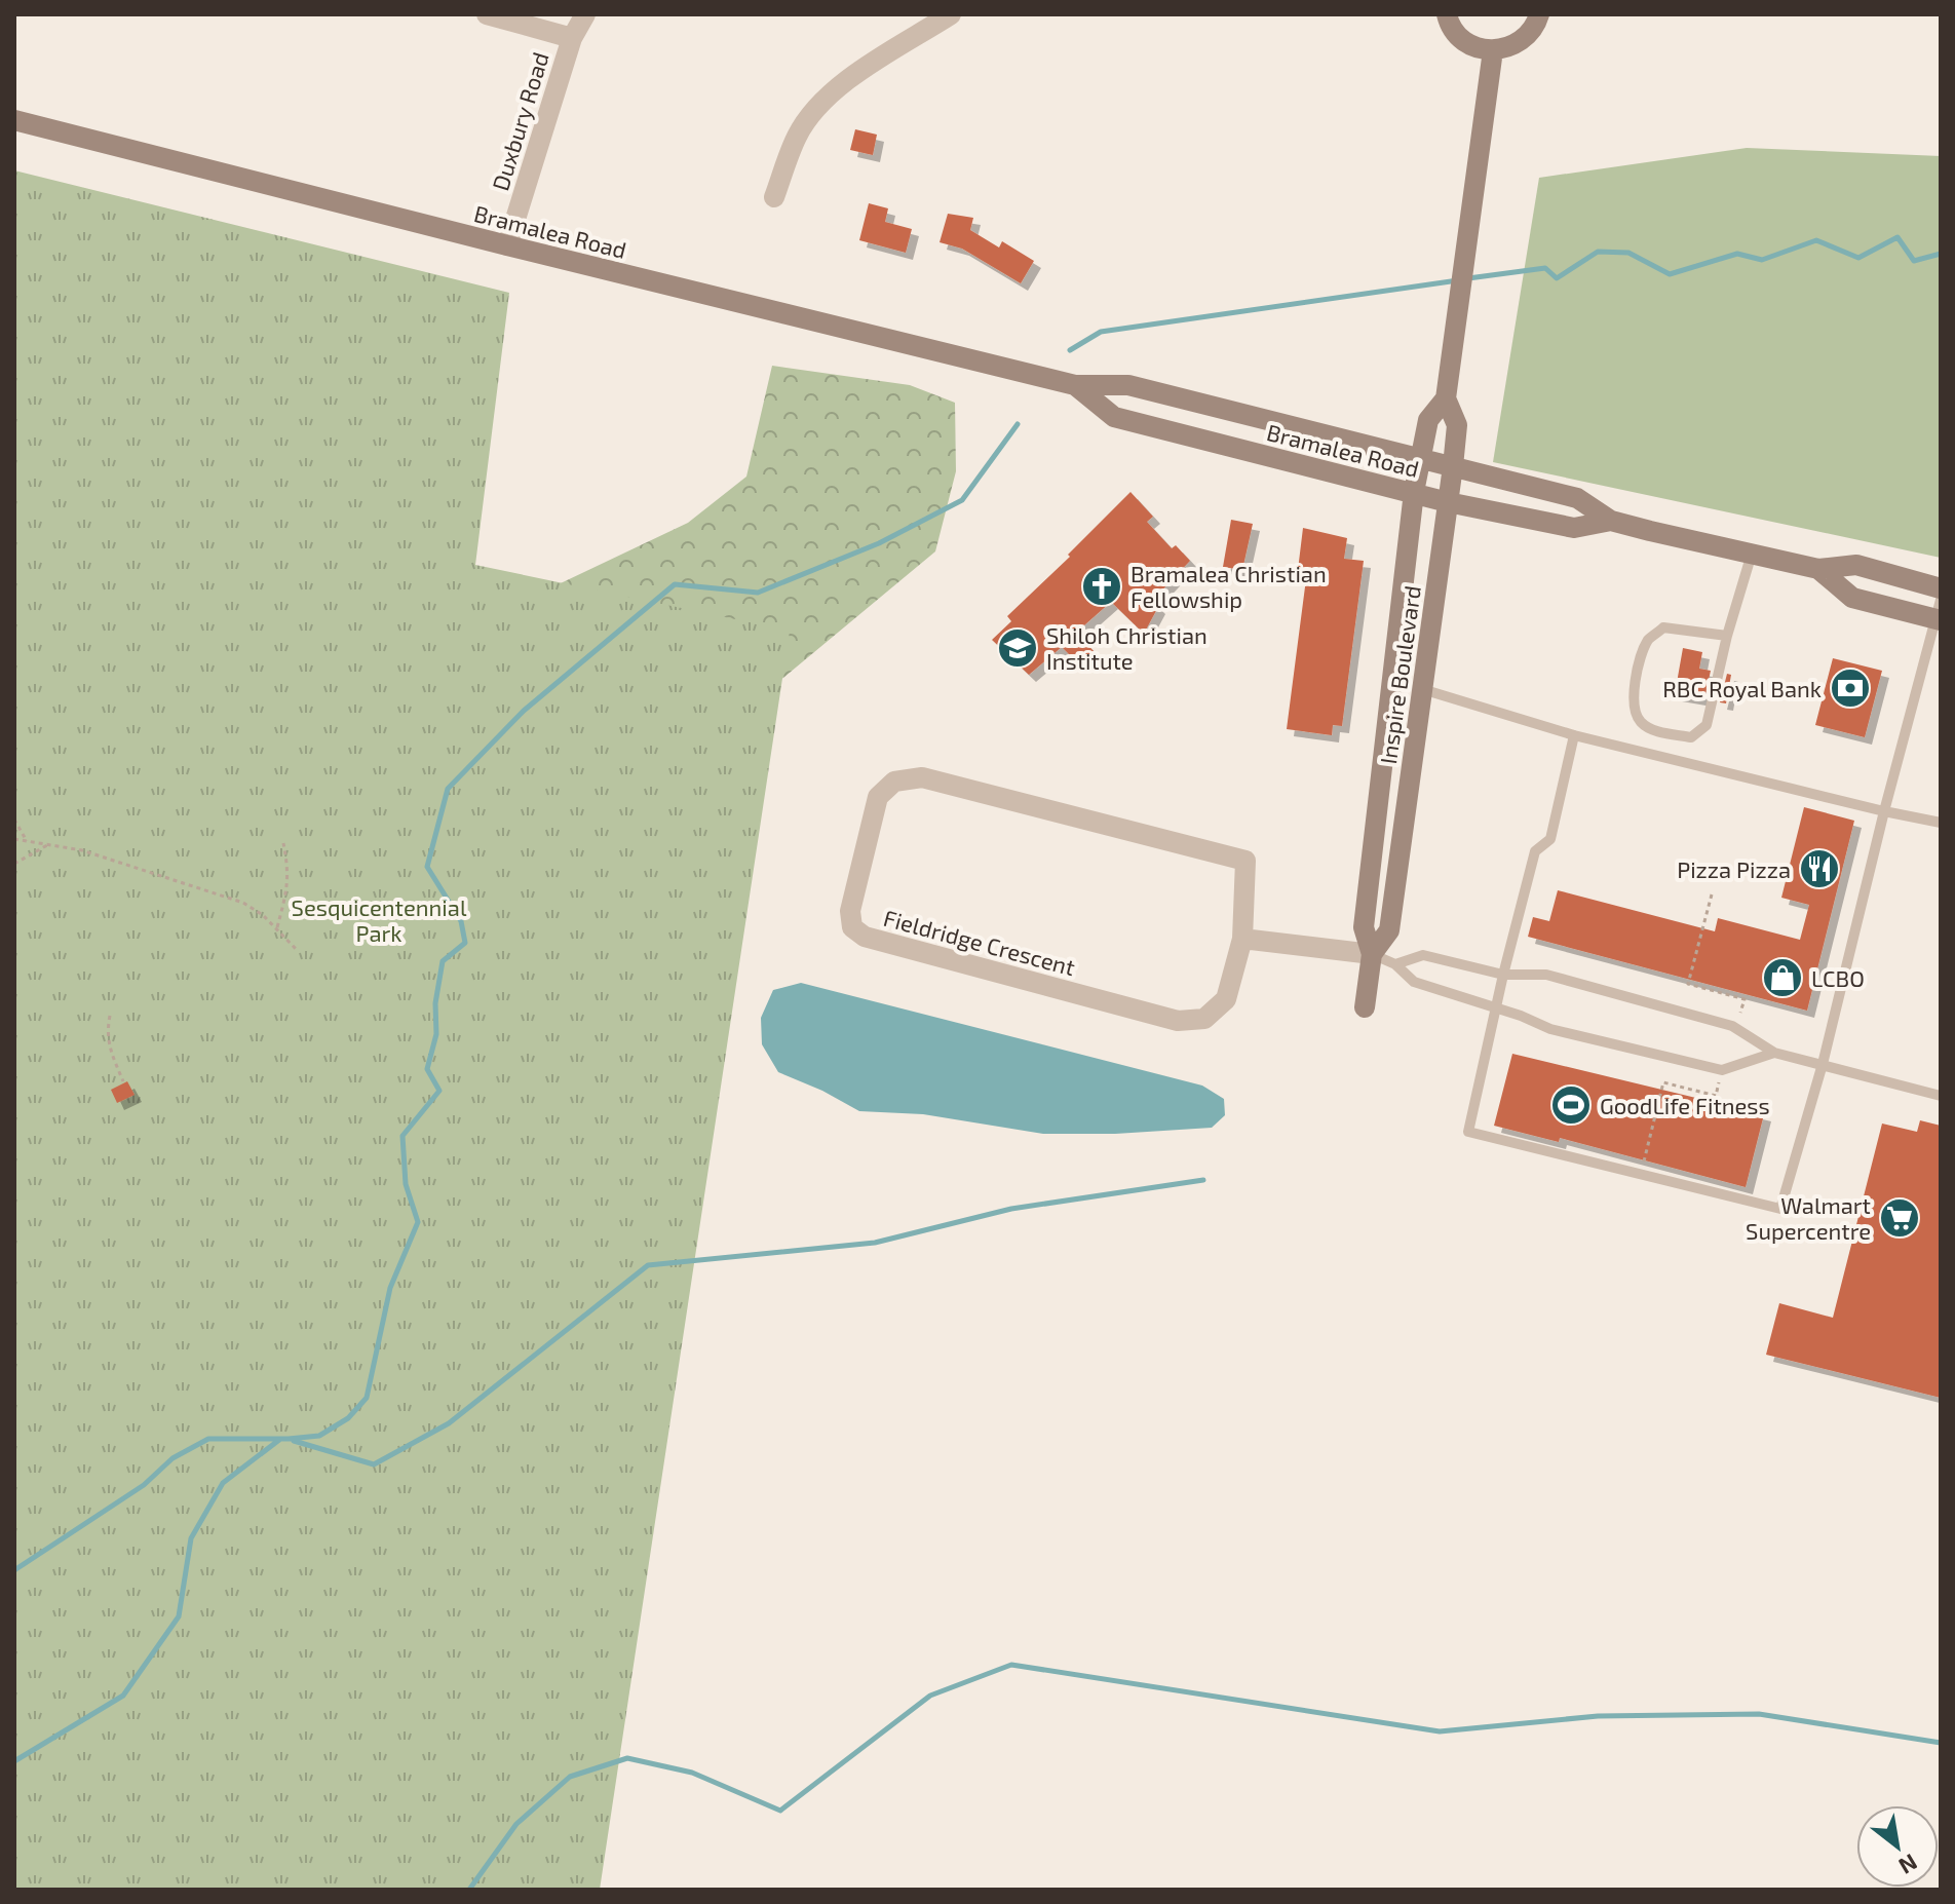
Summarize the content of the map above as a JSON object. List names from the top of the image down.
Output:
{
  "streets": {
    "main road": ["Bramalea Road", "Inspire Boulevard"],
    "street": ["Duxbury Road", "Fieldridge Crescent"]
  },
  "crossings": [
    ["Duxbury Road", "Bramalea Road"],
    ["Bramalea Road", "Inspire Boulevard"]
  ],
  "parks": ["Sesquicentennial Park"],
  "places": {
    "church": ["Bramalea Christian Fellowship"],
    "school or university": ["Shiloh Christian Institute"],
    "bank": ["RBC Royal Bank"],
    "restaurant": ["Pizza Pizza"],
    "shop": ["LCBO"],
    "sports": ["GoodLife Fitness"],
    "supermarket": ["Walmart Supercentre"]
  },
  "north": "bottom right"
}
